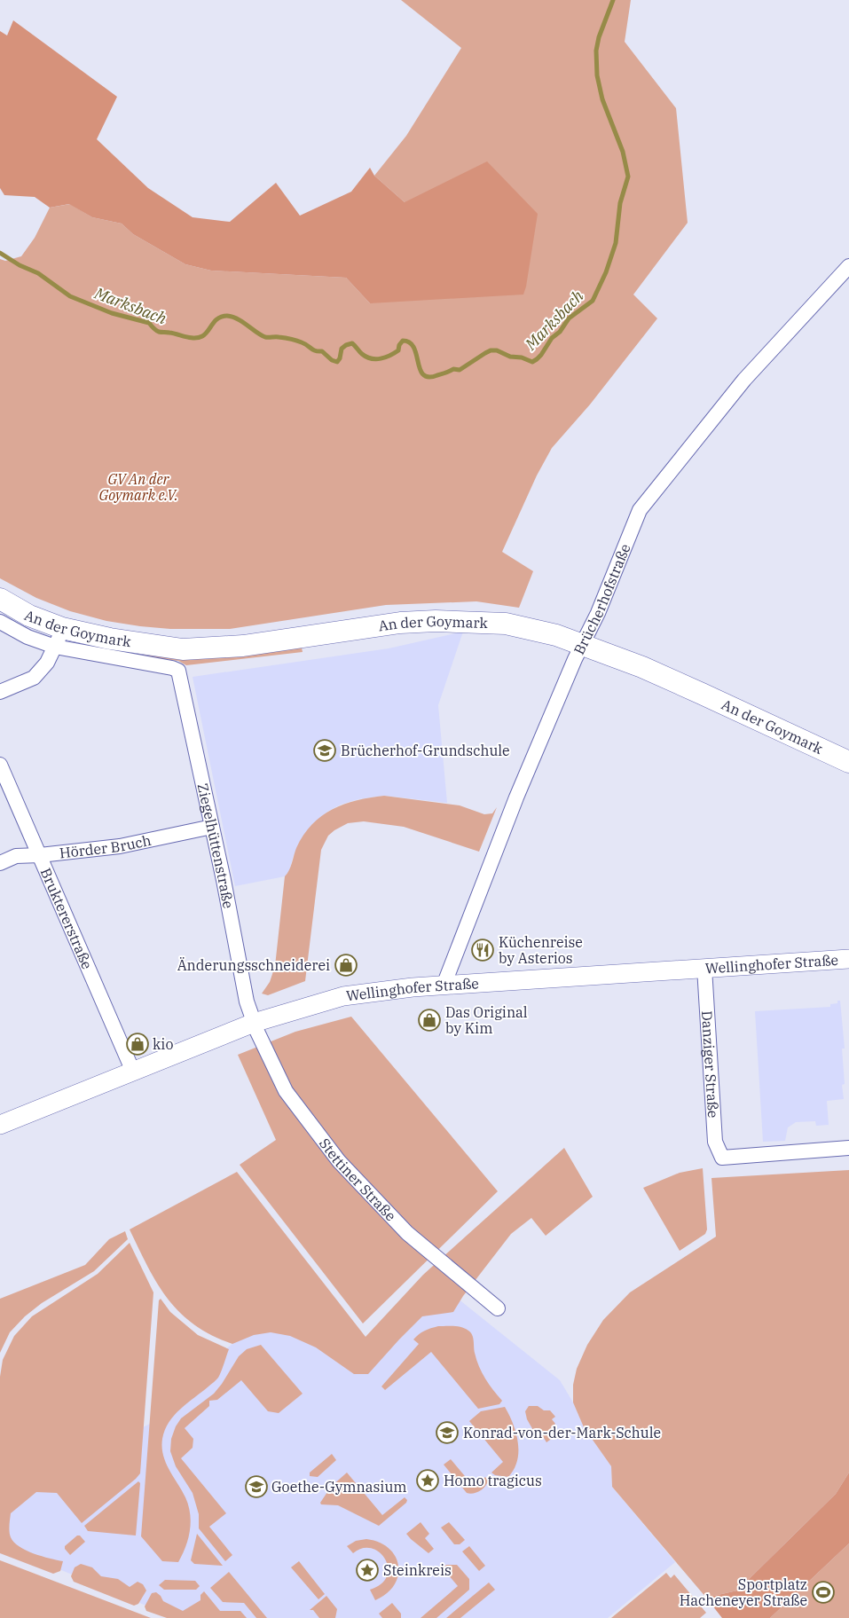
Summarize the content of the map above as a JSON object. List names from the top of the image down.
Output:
{
  "streets": {
    "main road": ["An der Goymark"],
    "street": [
      "Brücherhofstraße",
      "Hörder Bruch",
      "Ziegelhüttenstraße",
      "Bruktererstraße",
      "Wellinghofer Straße",
      "Danziger Straße",
      "Stettiner Straße"
    ]
  },
  "crossings": [
    ["Brücherhofstraße", "An der Goymark"],
    ["Brücherhofstraße", "Wellinghofer Straße"],
    ["An der Goymark", "Ziegelhüttenstraße"],
    ["Hörder Bruch", "Ziegelhüttenstraße"],
    ["Hörder Bruch", "Bruktererstraße"],
    ["Ziegelhüttenstraße", "Wellinghofer Straße"],
    ["Ziegelhüttenstraße", "Stettiner Straße"],
    ["Bruktererstraße", "Wellinghofer Straße"],
    ["Wellinghofer Straße", "Danziger Straße"],
    ["Wellinghofer Straße", "Stettiner Straße"]
  ],
  "water": ["Marksbach"],
  "parks": ["GV An der Goymark e.V."],
  "places": {
    "school or university": ["Brücherhof-Grundschule", "Konrad-von-der-Mark-Schule", "Goethe-Gymnasium"],
    "restaurant": ["Küchenreise by Asterios"],
    "shop": ["Änderungsschneiderei", "Das Original by Kim", "kio"],
    "place": ["Homo tragicus", "Steinkreis"],
    "sports": ["Sportplatz Hacheneyer Straße"]
  }
}
